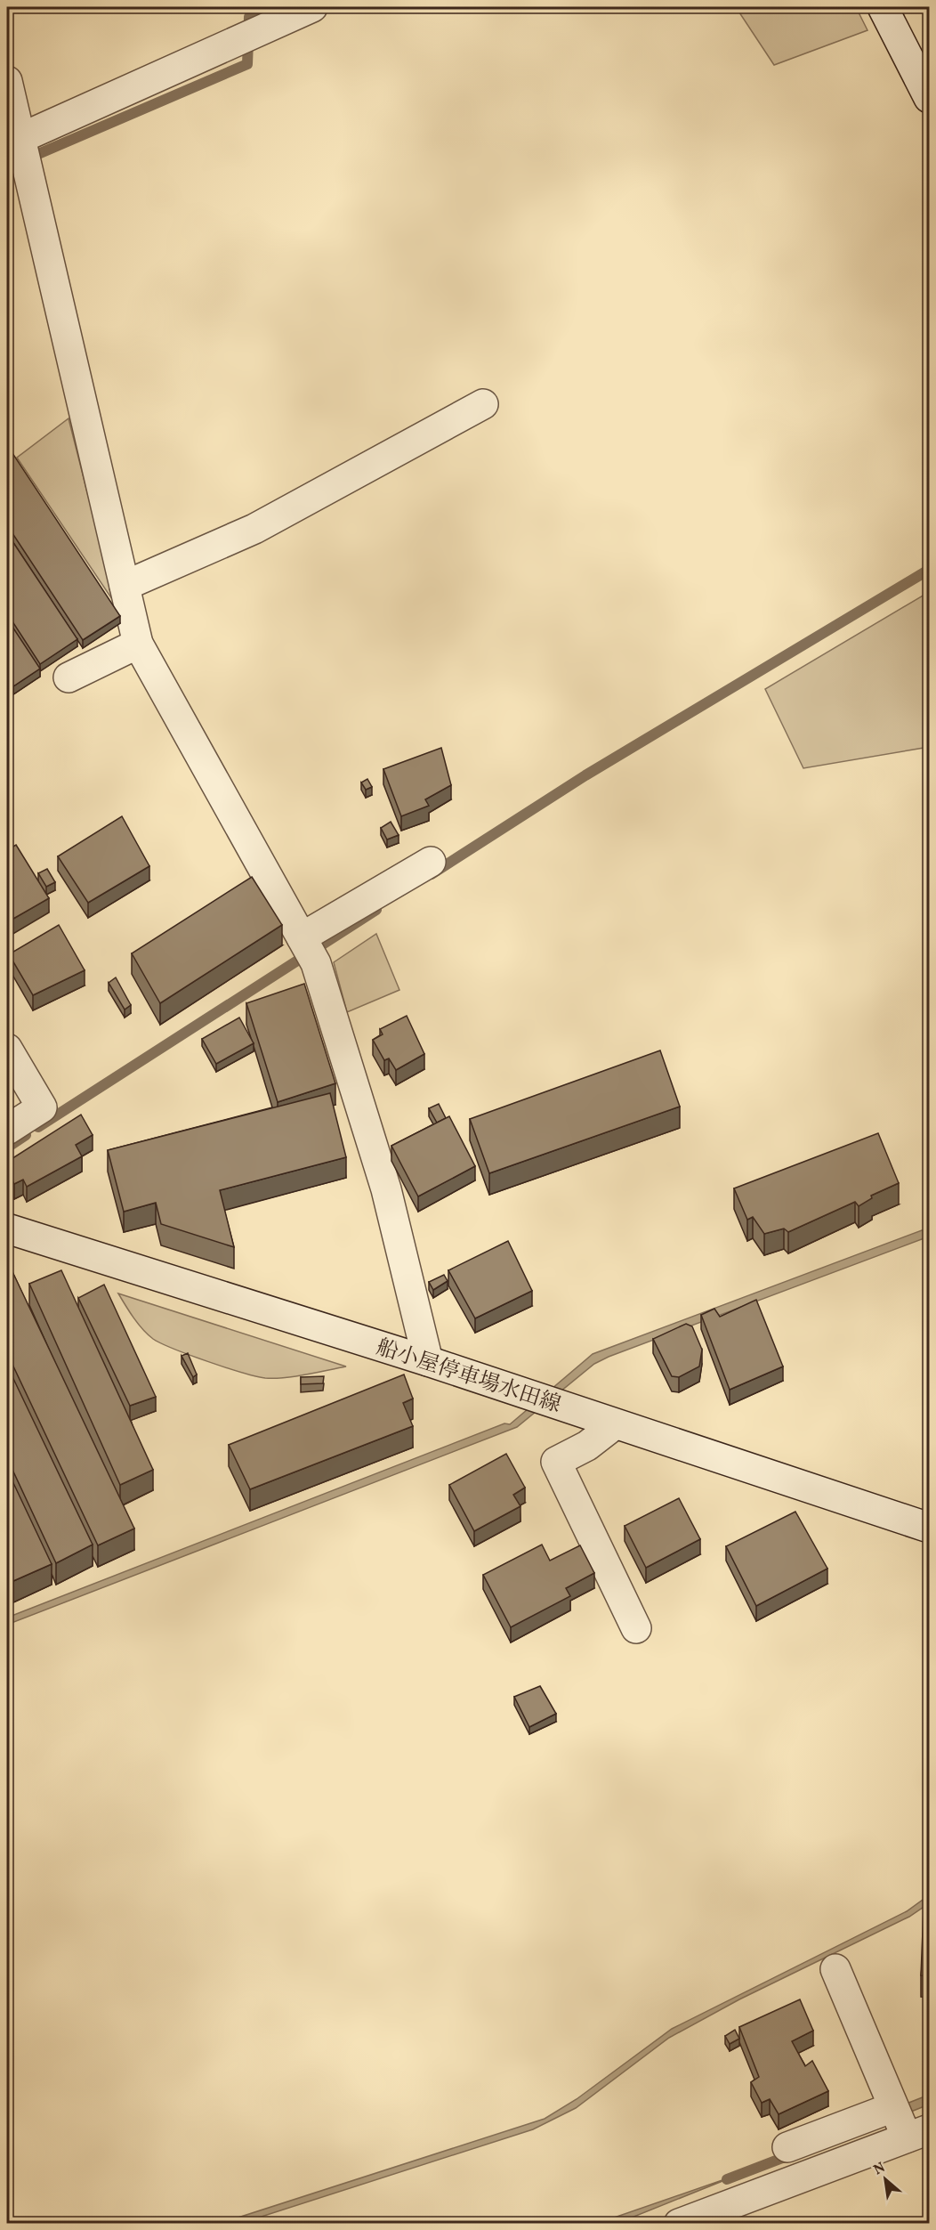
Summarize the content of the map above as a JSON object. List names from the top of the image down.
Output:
{
  "streets": {
    "street": ["船小屋停車場水田線"]
  },
  "north": "top left"
}
